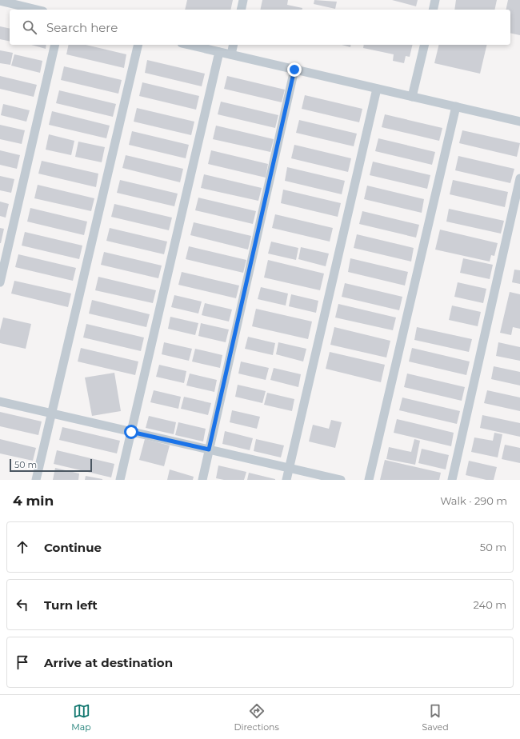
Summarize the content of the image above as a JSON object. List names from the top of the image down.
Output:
{
  "scale_bar": "50 m",
  "page": {
    "search": "Search here",
    "scale": "50 m",
    "heading": ["4 min", "Walk · 290 m"],
    "list": [
      ["Continue", "50 m"],
      ["Turn left", "240 m"],
      "Arrive at destination"
    ],
    "nav": ["Map", "Directions", "Saved"]
  }
}
